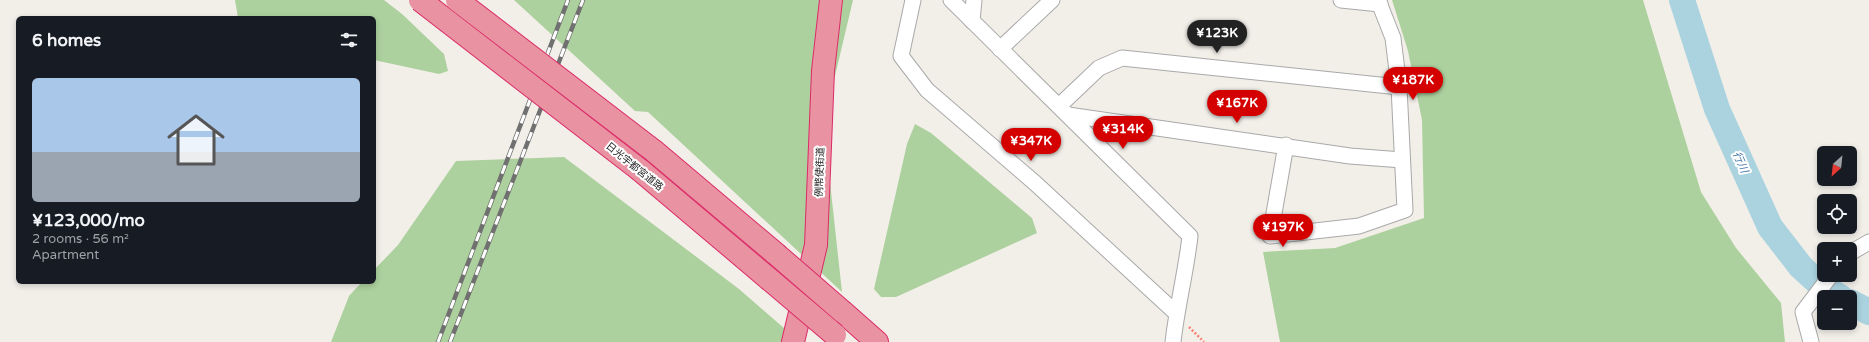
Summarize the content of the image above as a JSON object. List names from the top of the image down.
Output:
{
  "streets": {
    "highway": ["日光宇都宮道路", "例幣使街道"]
  },
  "water": ["行川"],
  "north": "bottom left",
  "page": {
    "heading": "6 homes",
    "price": [
      "¥123K",
      "¥187K",
      "¥167K",
      "¥314K",
      "¥347K",
      "¥197K"
    ],
    "list": [
      {
        "name": "¥123,000/mo",
        "note": "2 rooms · 56 m² · Apartment"
      }
    ],
    "map_buttons": ["+", "−"]
  }
}
